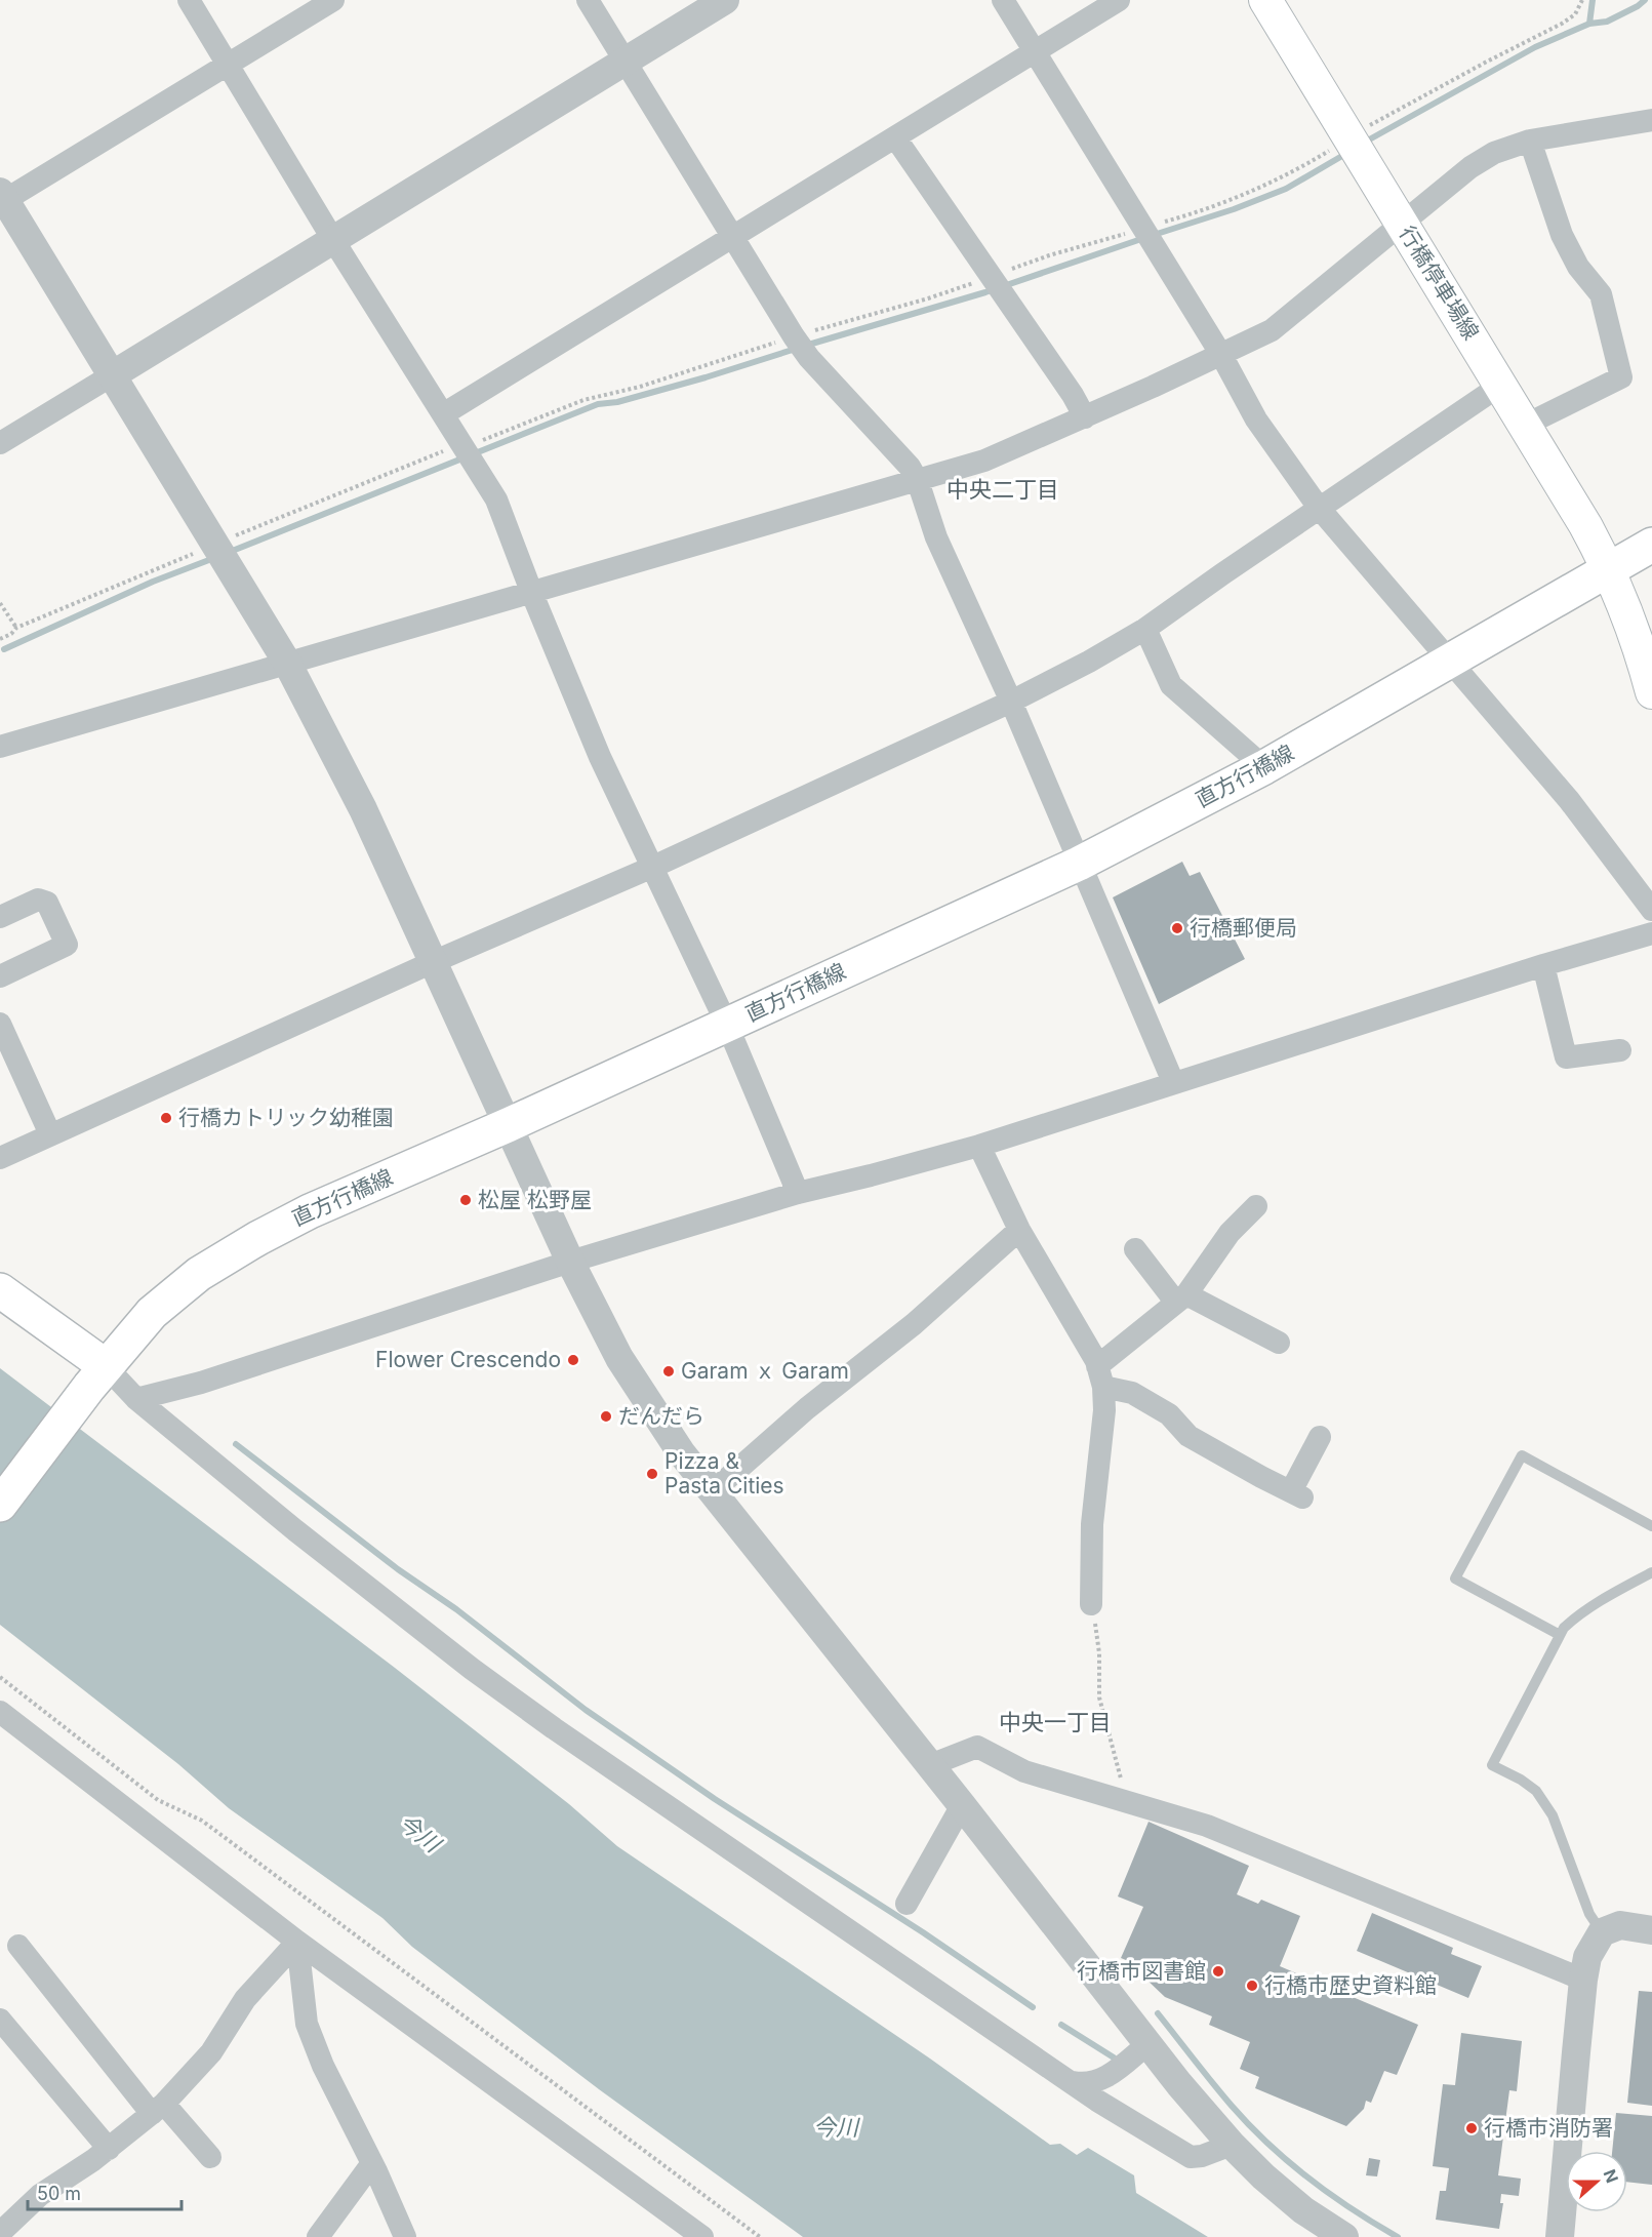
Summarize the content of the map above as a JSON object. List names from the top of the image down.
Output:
{
  "streets": {
    "main road": ["行橋停車場線", "直方行橋線"]
  },
  "crossings": [
    ["行橋停車場線", "直方行橋線"]
  ],
  "districts": ["中央二丁目", "中央一丁目"],
  "water": ["今川"],
  "places": [
    "行橋郵便局",
    "行橋カトリック幼稚園",
    "松屋 松野屋",
    "Flower Crescendo",
    "Garam ｘ Garam",
    "だんだら",
    "Pizza & Pasta Cities",
    "行橋市図書館",
    "行橋市歴史資料館",
    "行橋市消防署"
  ],
  "scale_bar": "50 m",
  "north": "right"
}
